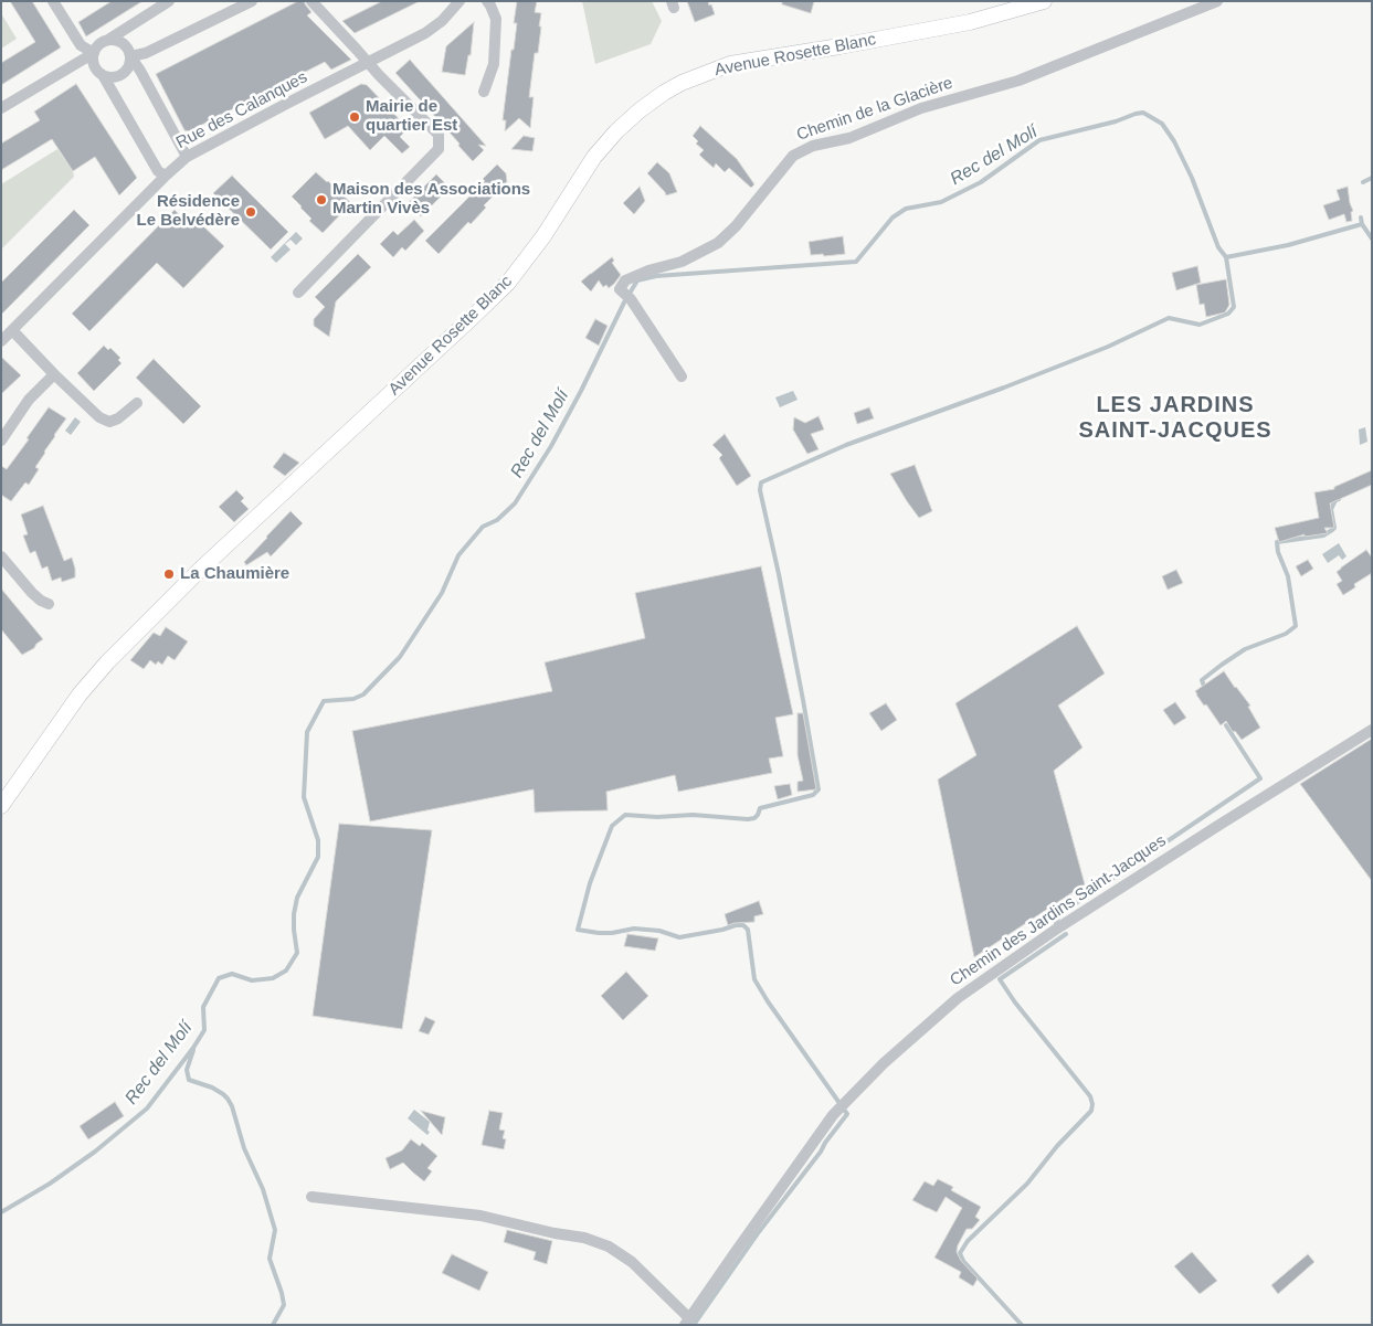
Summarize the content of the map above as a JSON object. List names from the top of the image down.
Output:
{
  "streets": {
    "main road": ["Avenue Rosette Blanc"],
    "street": ["Chemin de la Glacière", "Rue des Calanques", "Chemin des Jardins Saint-Jacques"]
  },
  "districts": ["LES JARDINS SAINT-JACQUES"],
  "water": ["Rec del Molí"],
  "places": [
    "Mairie de quartier Est",
    "Maison des Associations Martin Vivès",
    "Résidence Le Belvédère",
    "La Chaumière"
  ]
}
